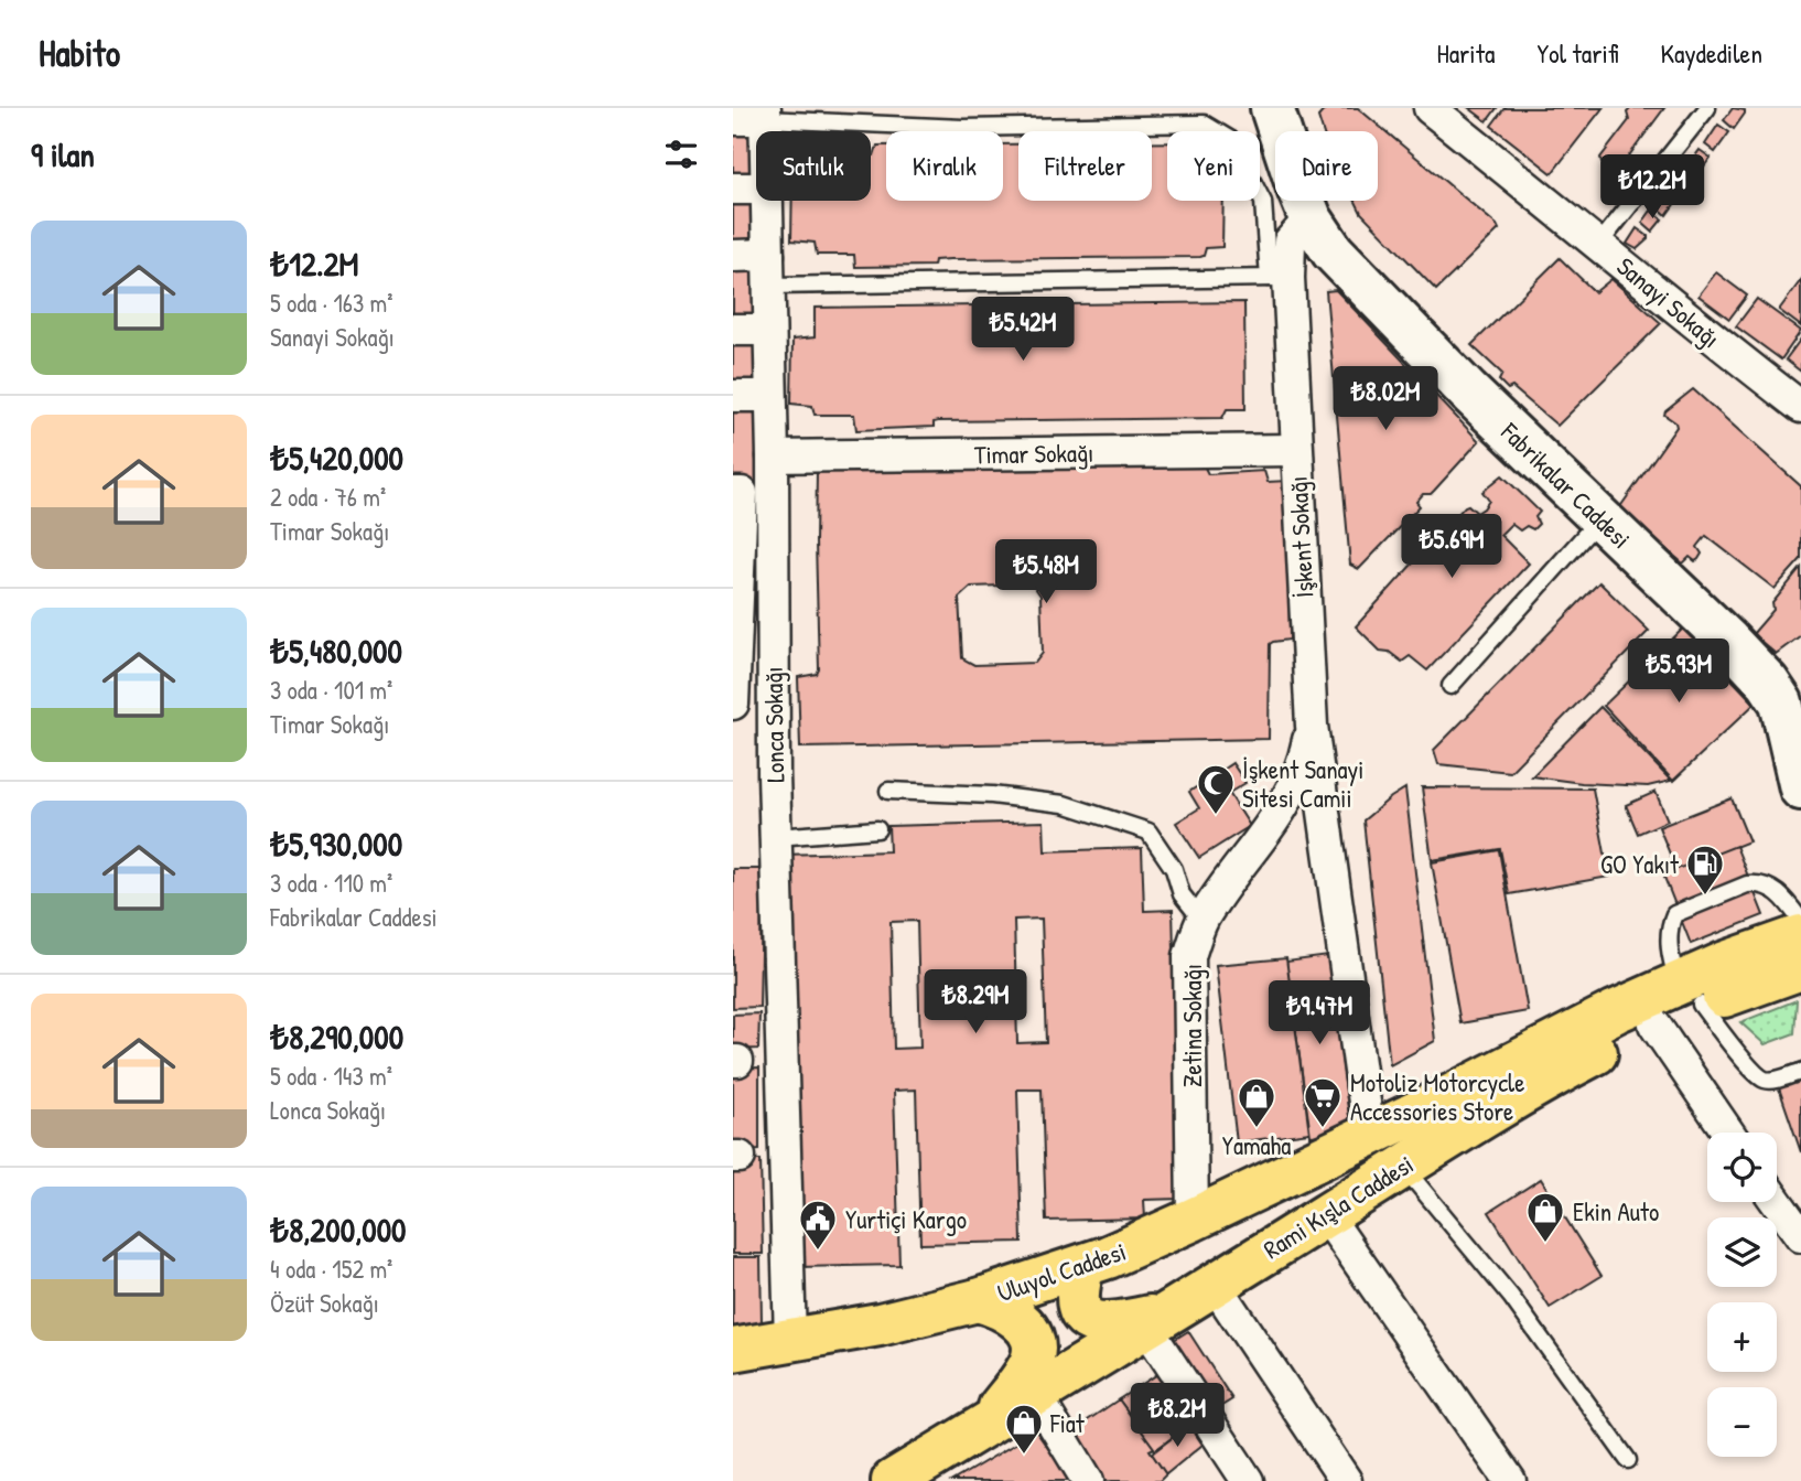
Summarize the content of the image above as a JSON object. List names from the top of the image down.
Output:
{
  "streets": {
    "main road": ["Rami Kışla Caddesi", "Uluyol Caddesi"],
    "street": [
      "Sanayi Sokağı",
      "Timar Sokağı",
      "Fabrikalar Caddesi",
      "İşkent Sokağı",
      "Lonca Sokağı",
      "Zetina Sokağı"
    ]
  },
  "crossings": [
    ["Timar Sokağı", "İşkent Sokağı"],
    ["Timar Sokağı", "Lonca Sokağı"],
    ["Fabrikalar Caddesi", "İşkent Sokağı"],
    ["İşkent Sokağı", "Zetina Sokağı"],
    ["Lonca Sokağı", "Uluyol Caddesi"],
    ["Zetina Sokağı", "Uluyol Caddesi"],
    ["Rami Kışla Caddesi", "Uluyol Caddesi"]
  ],
  "places": {
    "mosque": ["İşkent Sanayi Sitesi Camii"],
    "fuel station": ["GO Yakıt"],
    "shop": ["Yamaha", "Ekin Auto", "Fiat"],
    "supermarket": ["Motoliz Motorcycle Accessories Store"],
    "public building": ["Yurtiçi Kargo"]
  },
  "page": {
    "header": "Habito",
    "nav": ["Harita", "Yol tarifi", "Kaydedilen"],
    "heading": "9 ilan",
    "chip": [
      "Satılık",
      "Kiralık",
      "Filtreler",
      "Yeni",
      "Daire"
    ],
    "price": [
      "₺12.2M",
      "₺5.42M",
      "₺8.02M",
      "₺5.69M",
      "₺5.48M",
      "₺5.93M",
      "₺8.29M",
      "₺9.47M",
      "₺8.2M"
    ],
    "list": [
      {
        "name": "₺12.2M",
        "note": "5 oda · 163 m² · Sanayi Sokağı"
      },
      {
        "name": "₺5,420,000",
        "note": "2 oda · 76 m² · Timar Sokağı"
      },
      {
        "name": "₺5,480,000",
        "note": "3 oda · 101 m² · Timar Sokağı"
      },
      {
        "name": "₺5,930,000",
        "note": "3 oda · 110 m² · Fabrikalar Caddesi"
      },
      {
        "name": "₺8,290,000",
        "note": "5 oda · 143 m² · Lonca Sokağı"
      },
      {
        "name": "₺8,200,000",
        "note": "4 oda · 152 m² · Özüt Sokağı"
      }
    ],
    "map_buttons": ["+", "−"]
  }
}
